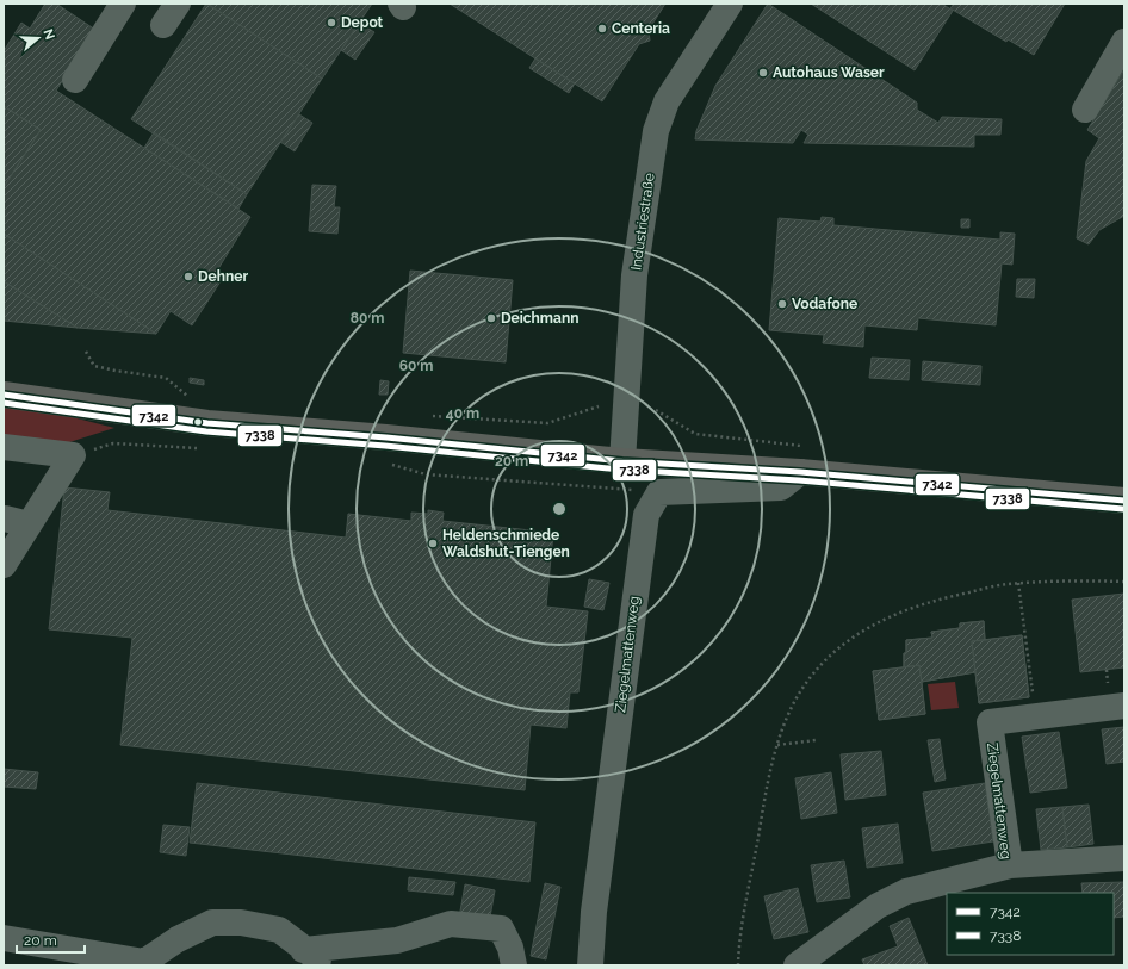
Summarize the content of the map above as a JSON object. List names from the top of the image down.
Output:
{
  "streets": {
    "street": ["Industriestraße", "Ziegelmattenweg"]
  },
  "places": [
    "Depot",
    "Centeria",
    "Autohaus Waser",
    "Dehner",
    "Vodafone",
    "Deichmann",
    "Heldenschmiede Waldshut-Tiengen"
  ],
  "lines": ["transit line 7342", "transit line 7338"],
  "legend": ["7342", "7338"],
  "scale_bar": "20 m",
  "north": "right",
  "rings": [
    "80 m",
    "60 m",
    "40 m",
    "20 m"
  ]
}
